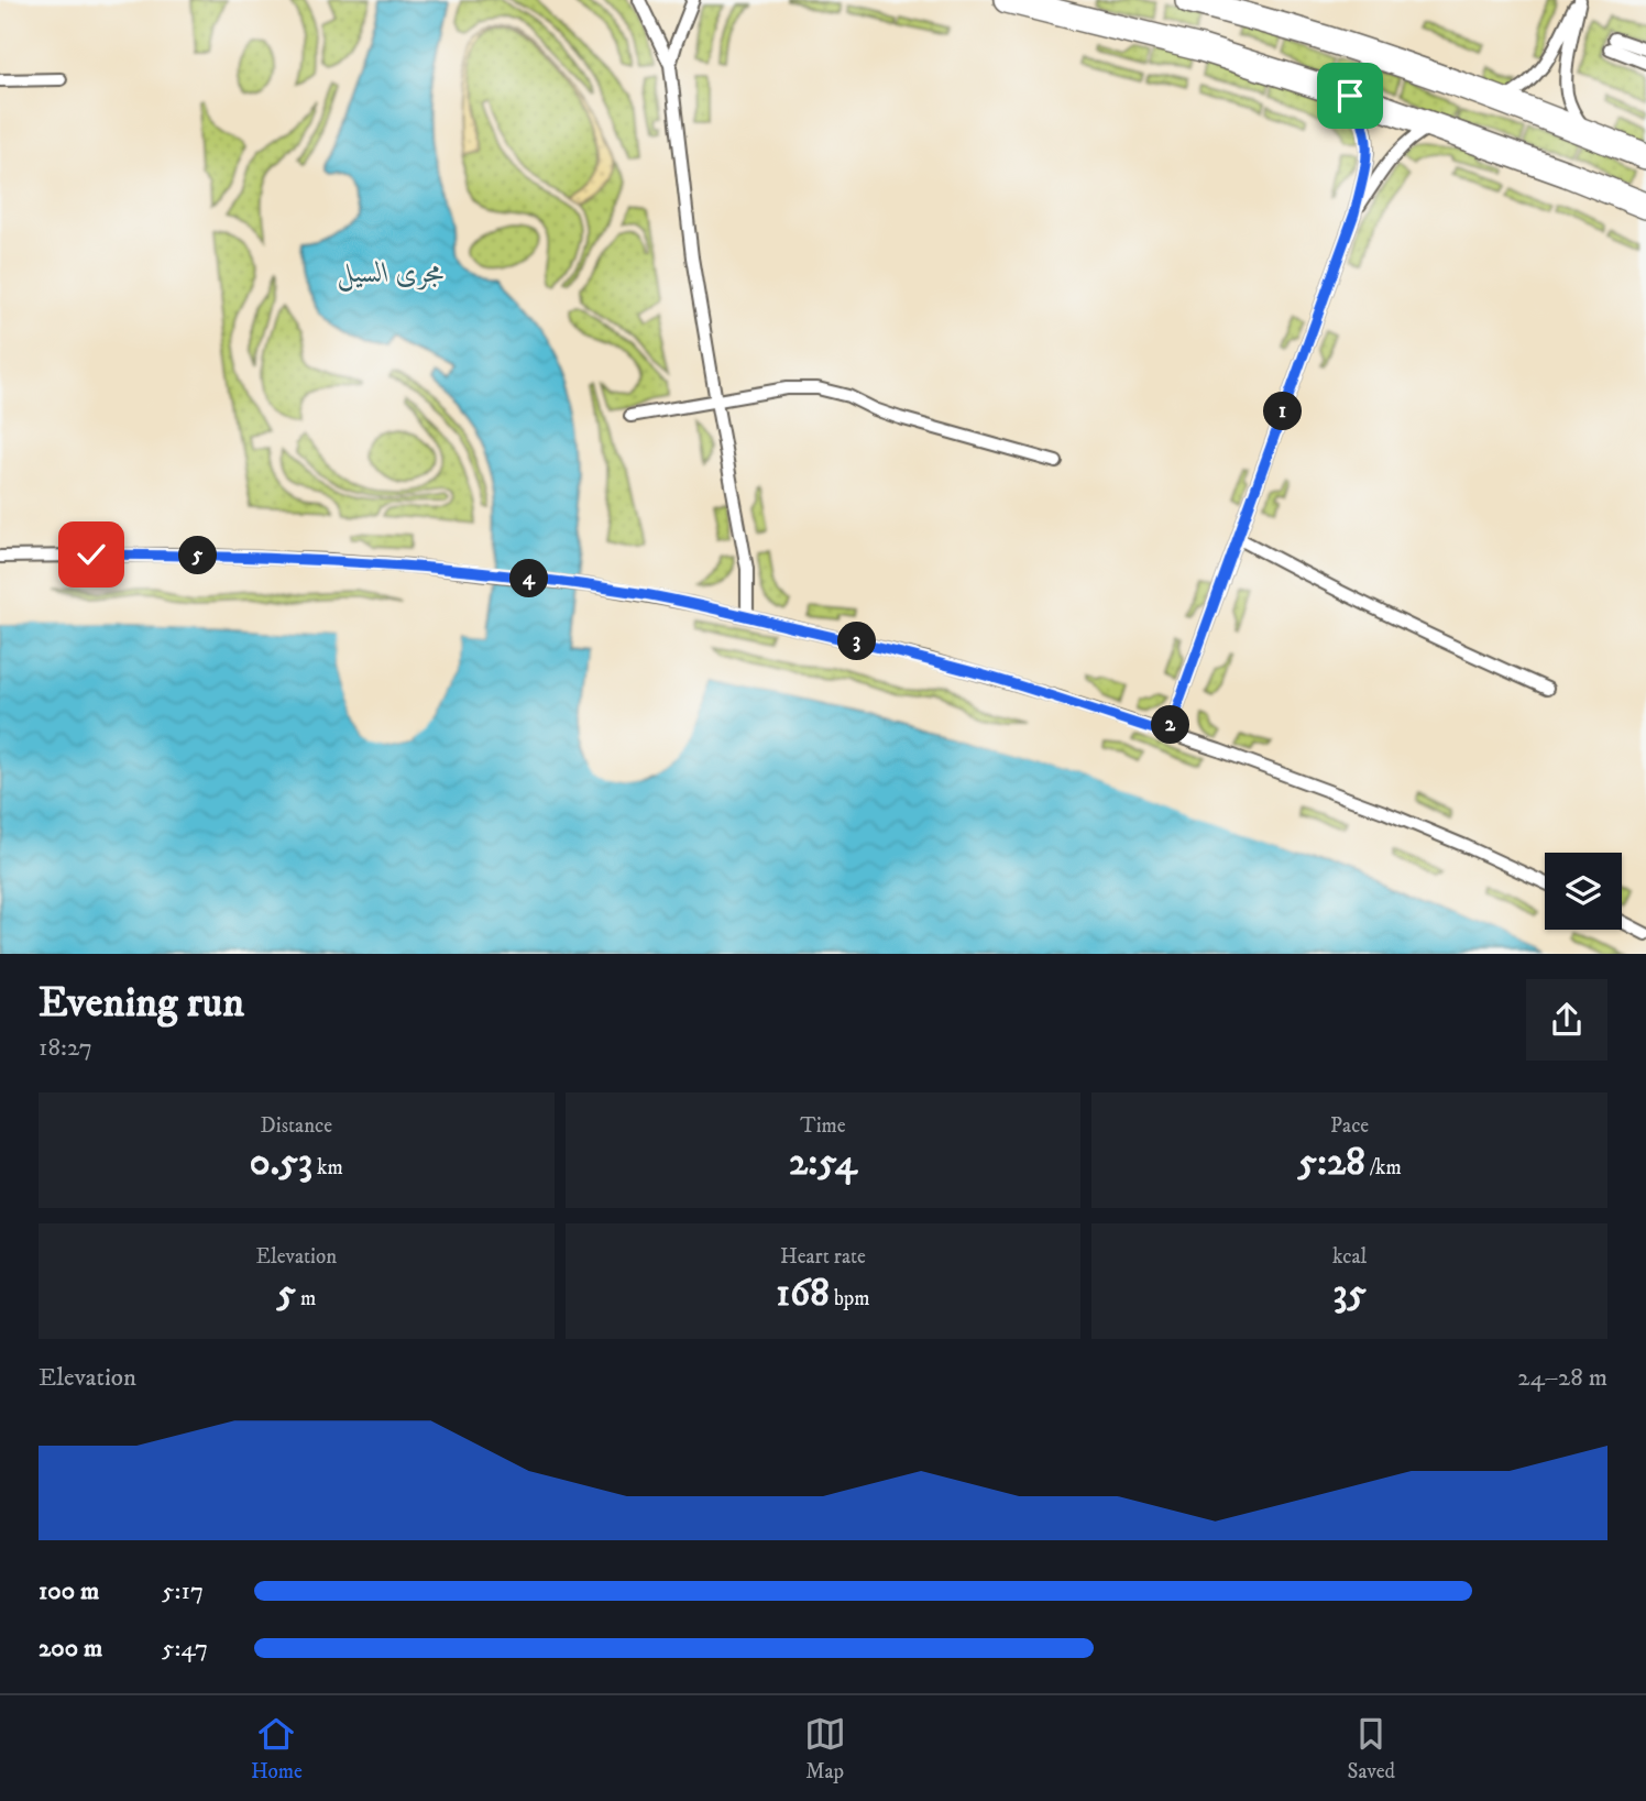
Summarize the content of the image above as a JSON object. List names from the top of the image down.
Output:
{
  "water": ["مجرى السيل"],
  "page": {
    "pins": [
      "1",
      "5",
      "4",
      "3",
      "2"
    ],
    "heading": ["Evening run", "18:27"],
    "stats": [
      ["Distance", "0.53 km"],
      ["Time", "2:54"],
      ["Pace", "5:28 /km"],
      ["Elevation", "5 m"],
      ["Heart rate", "168 bpm"],
      ["kcal", "35"]
    ],
    "chart": ["Elevation", "24–28 m"],
    "list": [
      {
        "name": "100 m",
        "note": "5:17"
      },
      {
        "name": "200 m",
        "note": "5:47"
      }
    ],
    "tabs": ["Home", "Map", "Saved"]
  }
}
